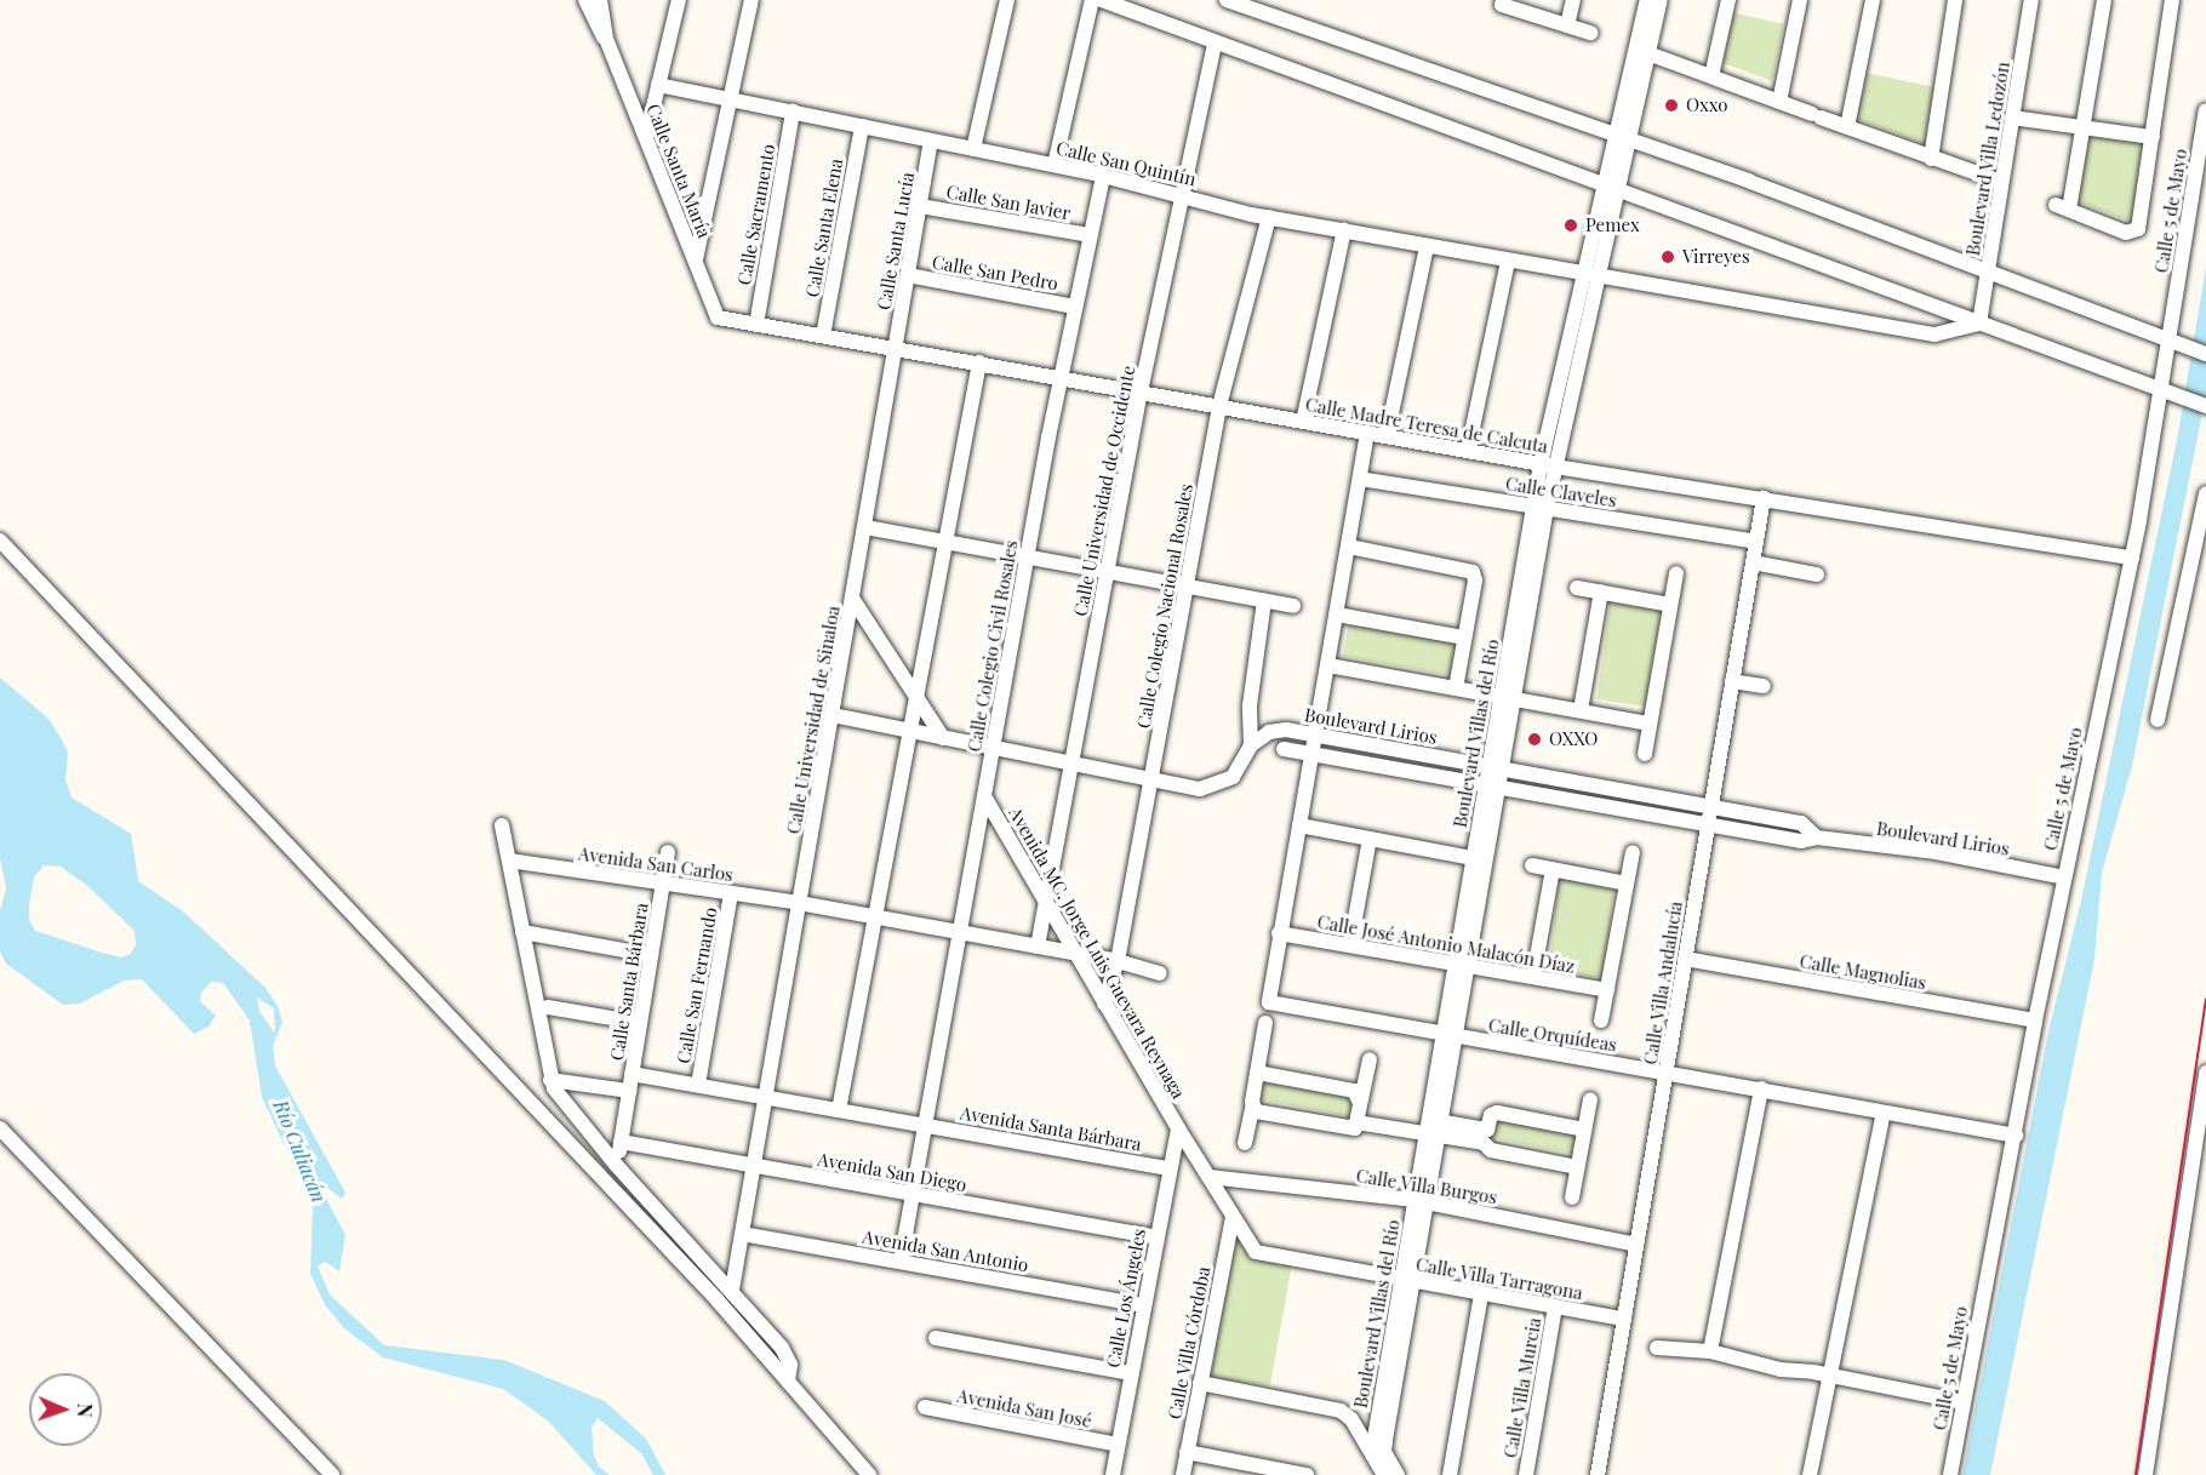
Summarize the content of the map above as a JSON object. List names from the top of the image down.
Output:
{
  "streets": {
    "street": [
      "Boulevard Villa Ledozón",
      "Calle San Quintín",
      "Calle Santa María",
      "Calle San Javier",
      "Calle 5 de Mayo",
      "Calle Sacramento",
      "Calle Santa Elena",
      "Calle Santa Lucía",
      "Calle San Pedro",
      "Calle Madre Teresa de Calcuta",
      "Calle Universidad de Occidente",
      "Calle Claveles",
      "Calle Colegio Nacional Rosales",
      "Calle Colegio Civil Rosales",
      "Calle Universidad de Sinaloa",
      "Boulevard Lirios",
      "Boulevard Villas del Río",
      "Avenida San Carlos",
      "Calle José Antonio Malacón Díaz",
      "Avenida MC. Jorge Luis Guevara Reynaga",
      "Calle Magnolias",
      "Calle Santa Bárbara",
      "Calle Villa Andalucía",
      "Calle San Fernando",
      "Calle Orquídeas",
      "Avenida Santa Bárbara",
      "Avenida San Diego",
      "Calle Villa Burgos",
      "Avenida San Antonio",
      "Calle Villa Tarragona",
      "Calle Los Ángeles",
      "Calle Villa Córdoba",
      "Calle Villa Murcia",
      "Avenida San José"
    ]
  },
  "crossings": [
    ["Boulevard Villa Ledozón", "Calle San Quintín"],
    ["Calle San Quintín", "Calle Sacramento"],
    ["Calle San Quintín", "Calle Santa Elena"],
    ["Calle San Quintín", "Calle Santa Lucía"],
    ["Calle San Quintín", "Calle Universidad de Occidente"],
    ["Calle San Quintín", "Calle Colegio Nacional Rosales"],
    ["Calle San Quintín", "Calle Colegio Civil Rosales"],
    ["Calle San Quintín", "Boulevard Villas del Río"],
    ["Calle Santa María", "Calle Madre Teresa de Calcuta"],
    ["Calle San Javier", "Calle Santa Lucía"],
    ["Calle San Javier", "Calle Colegio Civil Rosales"],
    ["Calle 5 de Mayo", "Calle Madre Teresa de Calcuta"],
    ["Calle 5 de Mayo", "Boulevard Lirios"],
    ["Calle 5 de Mayo", "Calle Magnolias"],
    ["Calle 5 de Mayo", "Calle Orquídeas"],
    ["Calle Sacramento", "Calle Madre Teresa de Calcuta"],
    ["Calle Santa Elena", "Calle Madre Teresa de Calcuta"],
    ["Calle Santa Lucía", "Calle San Pedro"],
    ["Calle Santa Lucía", "Calle Madre Teresa de Calcuta"],
    ["Calle Santa Lucía", "Calle Universidad de Sinaloa"],
    ["Calle San Pedro", "Calle Colegio Civil Rosales"],
    ["Calle Madre Teresa de Calcuta", "Calle Universidad de Occidente"],
    ["Calle Madre Teresa de Calcuta", "Calle Colegio Nacional Rosales"],
    ["Calle Madre Teresa de Calcuta", "Calle Colegio Civil Rosales"],
    ["Calle Madre Teresa de Calcuta", "Calle Universidad de Sinaloa"],
    ["Calle Madre Teresa de Calcuta", "Boulevard Villas del Río"],
    ["Calle Madre Teresa de Calcuta", "Calle Villa Andalucía"],
    ["Calle Universidad de Occidente", "Avenida San Carlos"],
    ["Calle Universidad de Occidente", "Avenida MC. Jorge Luis Guevara Reynaga"],
    ["Calle Claveles", "Boulevard Villas del Río"],
    ["Calle Claveles", "Calle Villa Andalucía"],
    ["Calle Colegio Nacional Rosales", "Avenida San Carlos"],
    ["Calle Colegio Nacional Rosales", "Avenida MC. Jorge Luis Guevara Reynaga"],
    ["Calle Colegio Civil Rosales", "Avenida San Carlos"],
    ["Calle Colegio Civil Rosales", "Avenida MC. Jorge Luis Guevara Reynaga"],
    ["Calle Colegio Civil Rosales", "Avenida Santa Bárbara"],
    ["Calle Colegio Civil Rosales", "Avenida San Diego"],
    ["Calle Colegio Civil Rosales", "Avenida San Antonio"],
    ["Calle Universidad de Sinaloa", "Avenida San Carlos"],
    ["Calle Universidad de Sinaloa", "Calle Santa Bárbara"],
    ["Calle Universidad de Sinaloa", "Avenida San Diego"],
    ["Calle Universidad de Sinaloa", "Avenida San Antonio"],
    ["Boulevard Lirios", "Boulevard Villas del Río"],
    ["Boulevard Lirios", "Calle Villa Andalucía"],
    ["Boulevard Villas del Río", "Calle José Antonio Malacón Díaz"],
    ["Boulevard Villas del Río", "Calle Orquídeas"],
    ["Boulevard Villas del Río", "Calle Villa Burgos"],
    ["Boulevard Villas del Río", "Calle Villa Tarragona"],
    ["Avenida San Carlos", "Avenida MC. Jorge Luis Guevara Reynaga"],
    ["Avenida San Carlos", "Calle Santa Bárbara"],
    ["Avenida San Carlos", "Calle San Fernando"],
    ["Calle José Antonio Malacón Díaz", "Calle Orquídeas"],
    ["Avenida MC. Jorge Luis Guevara Reynaga", "Calle Villa Tarragona"],
    ["Avenida MC. Jorge Luis Guevara Reynaga", "Calle Los Ángeles"],
    ["Calle Magnolias", "Calle Villa Andalucía"],
    ["Calle Santa Bárbara", "Calle San Fernando"],
    ["Calle Santa Bárbara", "Avenida Santa Bárbara"],
    ["Calle Santa Bárbara", "Avenida San Diego"],
    ["Calle Villa Andalucía", "Calle Orquídeas"],
    ["Calle Villa Andalucía", "Calle Villa Burgos"],
    ["Calle Villa Andalucía", "Calle Villa Tarragona"],
    ["Avenida Santa Bárbara", "Calle Los Ángeles"],
    ["Avenida San Diego", "Calle Los Ángeles"],
    ["Calle Villa Burgos", "Calle Villa Tarragona"],
    ["Avenida San Antonio", "Calle Los Ángeles"],
    ["Calle Villa Tarragona", "Calle Los Ángeles"],
    ["Calle Villa Tarragona", "Calle Villa Córdoba"],
    ["Calle Villa Tarragona", "Calle Villa Murcia"],
    ["Calle Los Ángeles", "Avenida San José"]
  ],
  "water": ["Río Culiacán"],
  "places": [
    "Oxxo",
    "Pemex",
    "Virreyes",
    "OXXO"
  ],
  "north": "right"
}
